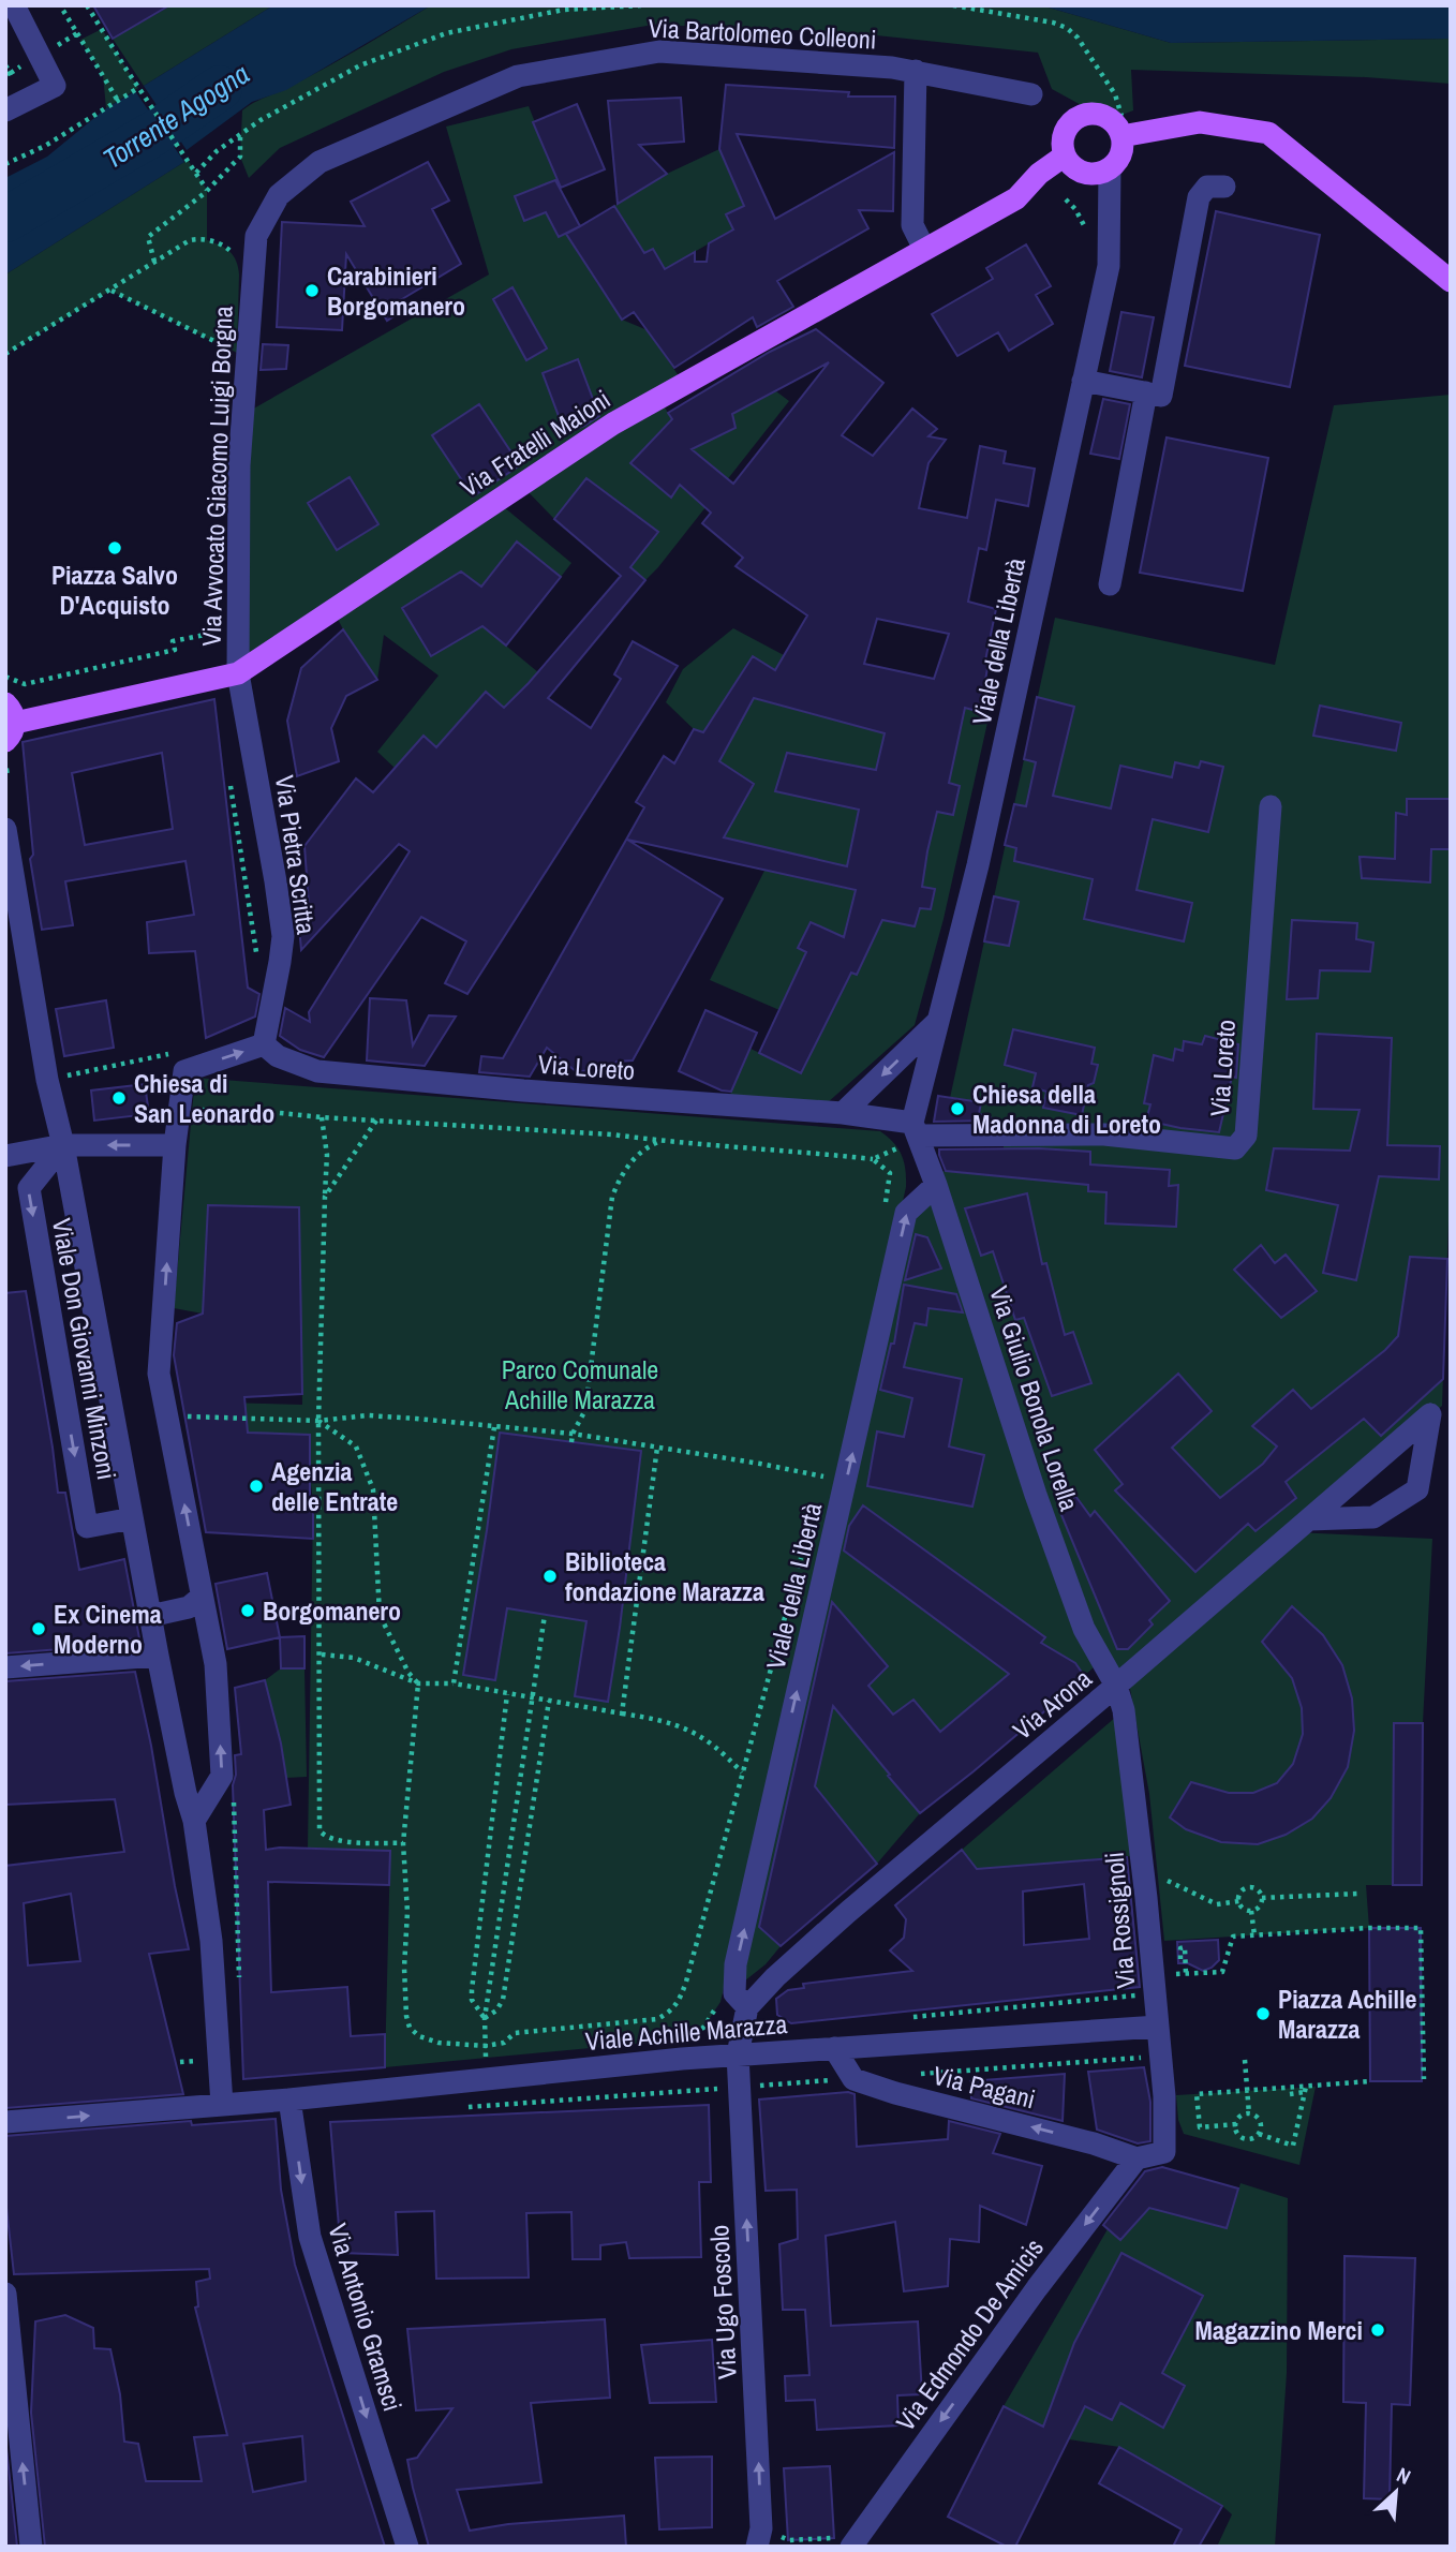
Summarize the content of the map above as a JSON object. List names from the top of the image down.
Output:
{
  "streets": {
    "main road": ["Via Fratelli Maioni"],
    "street": [
      "Via Bartolomeo Colleoni",
      "Via Avvocato Giacomo Luigi Borgna",
      "Viale della Libertà",
      "Via Pietra Scritta",
      "Via Loreto",
      "Viale Don Giovanni Minzoni",
      "Via Giulio Bonola Lorella",
      "Via Arona",
      "Via Rossignoli",
      "Viale Achille Marazza",
      "Via Pagani",
      "Via Ugo Foscolo",
      "Via Antonio Gramsci",
      "Via Edmondo De Amicis"
    ]
  },
  "crossings": [
    ["Via Bartolomeo Colleoni", "Via Avvocato Giacomo Luigi Borgna"],
    ["Via Fratelli Maioni", "Via Avvocato Giacomo Luigi Borgna"],
    ["Via Fratelli Maioni", "Viale della Libertà"],
    ["Via Fratelli Maioni", "Via Pietra Scritta"],
    ["Via Avvocato Giacomo Luigi Borgna", "Via Pietra Scritta"],
    ["Viale della Libertà", "Via Loreto"],
    ["Viale della Libertà", "Via Giulio Bonola Lorella"],
    ["Viale della Libertà", "Via Arona"],
    ["Via Pietra Scritta", "Via Loreto"],
    ["Via Loreto", "Via Giulio Bonola Lorella"],
    ["Viale Don Giovanni Minzoni", "Viale Achille Marazza"],
    ["Via Giulio Bonola Lorella", "Via Arona"],
    ["Via Giulio Bonola Lorella", "Via Rossignoli"],
    ["Via Arona", "Via Rossignoli"],
    ["Via Rossignoli", "Viale Achille Marazza"],
    ["Via Rossignoli", "Via Pagani"],
    ["Via Rossignoli", "Via Edmondo De Amicis"],
    ["Viale Achille Marazza", "Via Ugo Foscolo"],
    ["Viale Achille Marazza", "Via Antonio Gramsci"],
    ["Via Pagani", "Via Edmondo De Amicis"]
  ],
  "one_way": [
    "Viale della Libertà",
    "Via Pagani",
    "Via Ugo Foscolo",
    "Via Antonio Gramsci",
    "Via Edmondo De Amicis"
  ],
  "water": ["Torrente Agogna"],
  "parks": ["Parco Comunale Achille Marazza"],
  "places": [
    "Carabinieri Borgomanero",
    "Piazza Salvo D'Acquisto",
    "Chiesa di San Leonardo",
    "Chiesa della Madonna di Loreto",
    "Agenzia delle Entrate",
    "Biblioteca fondazione Marazza",
    "Borgomanero",
    "Ex Cinema Moderno",
    "Piazza Achille Marazza",
    "Magazzino Merci"
  ],
  "north": "top right"
}
